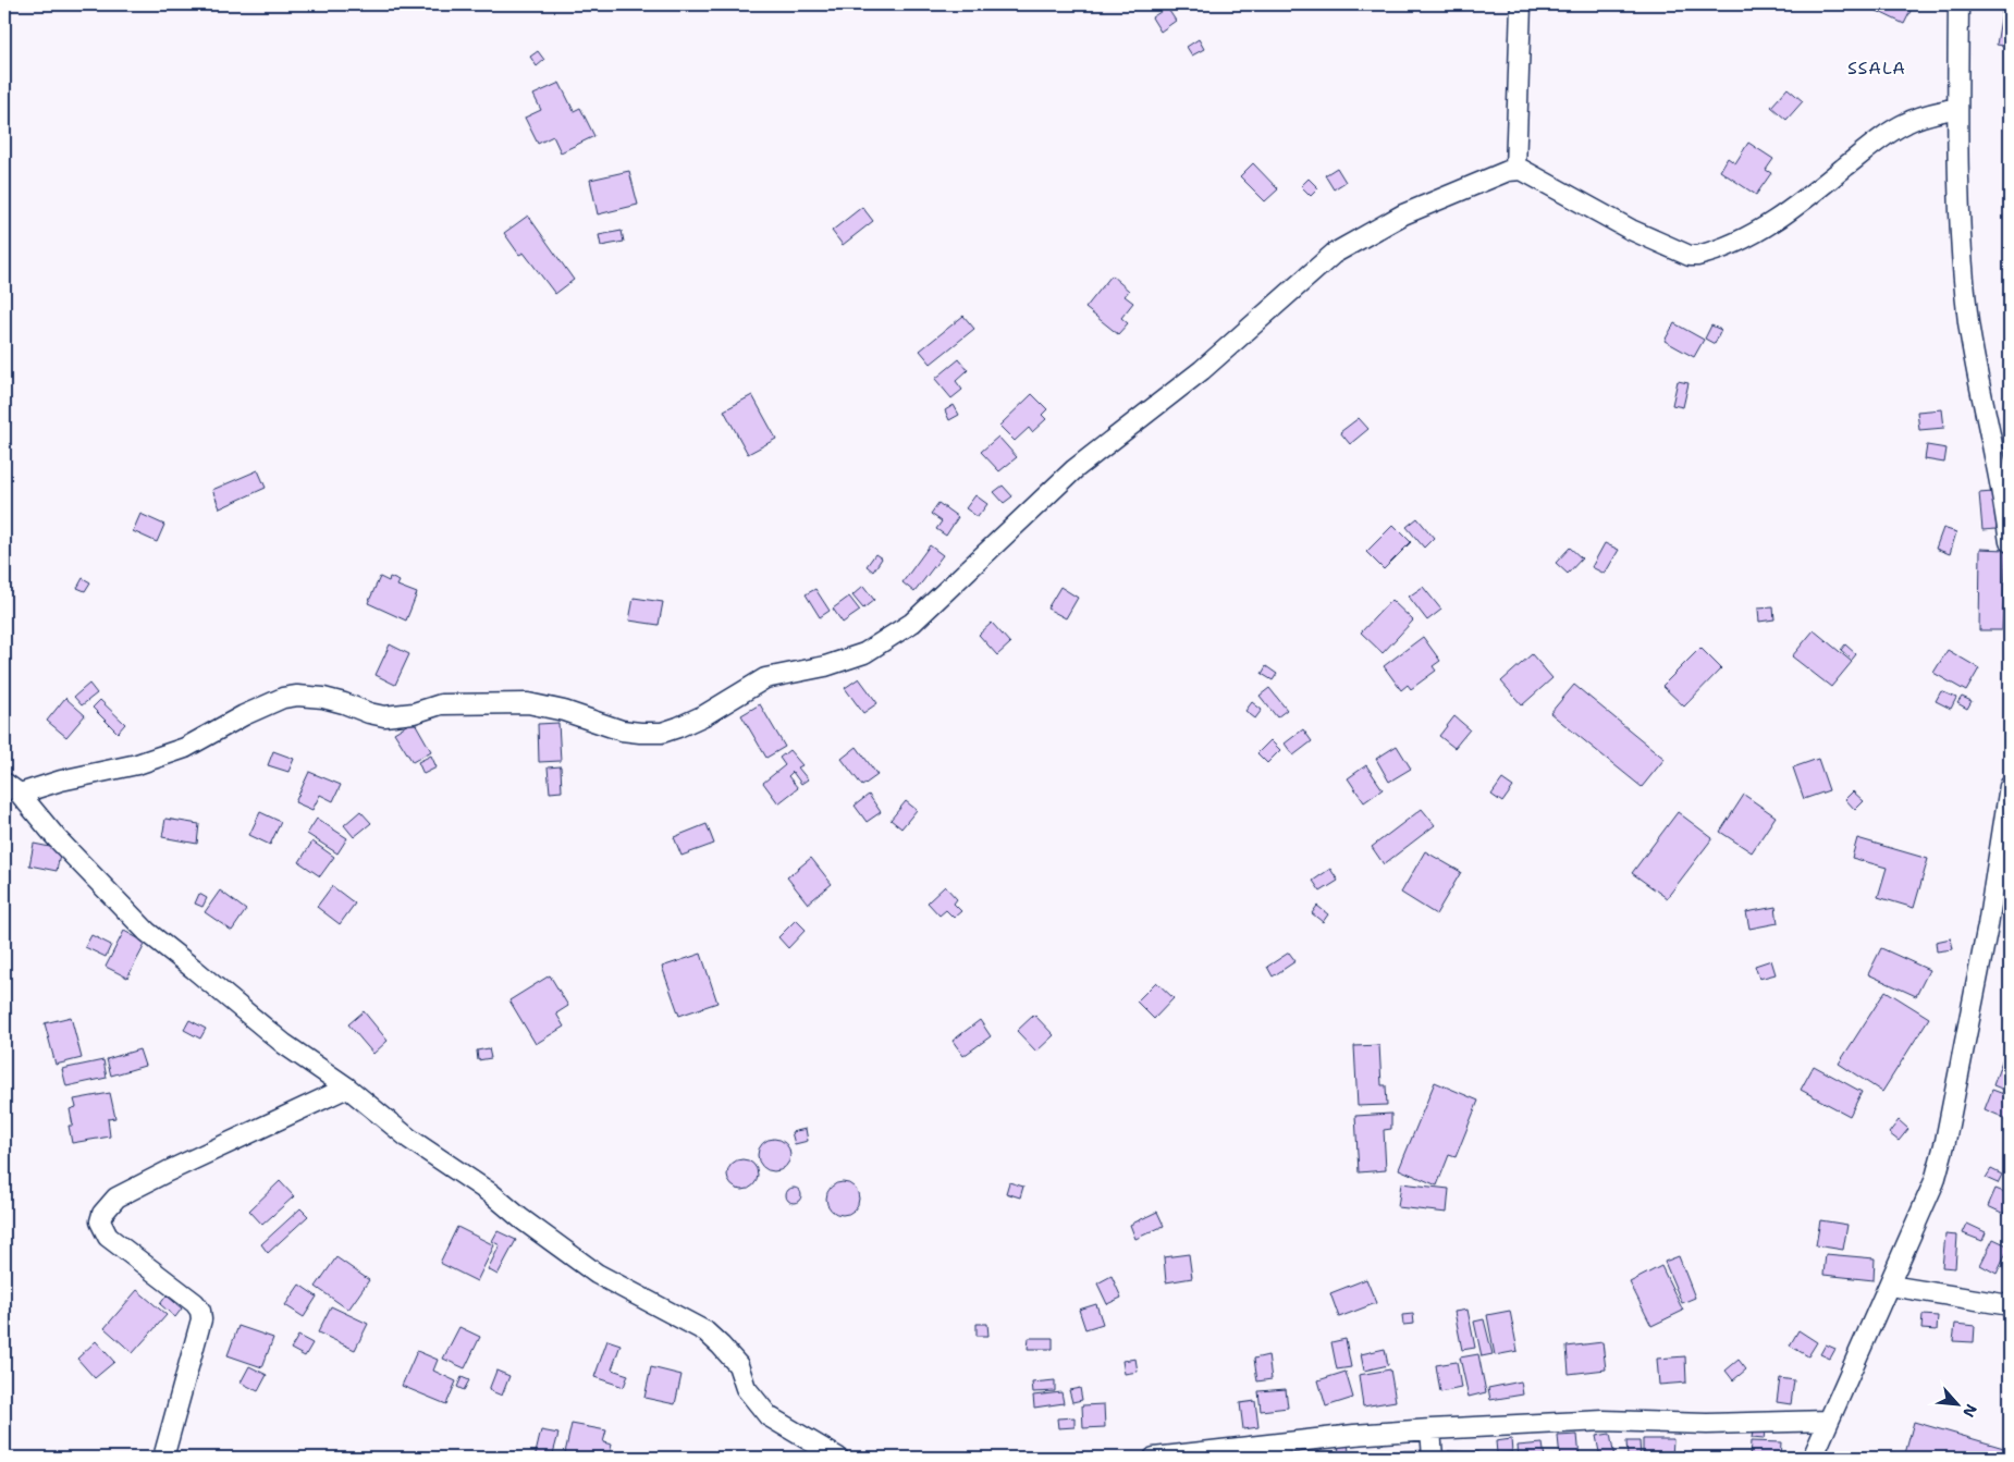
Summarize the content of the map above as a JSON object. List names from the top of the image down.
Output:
{
  "districts": ["SSALA"],
  "north": "bottom right"
}
